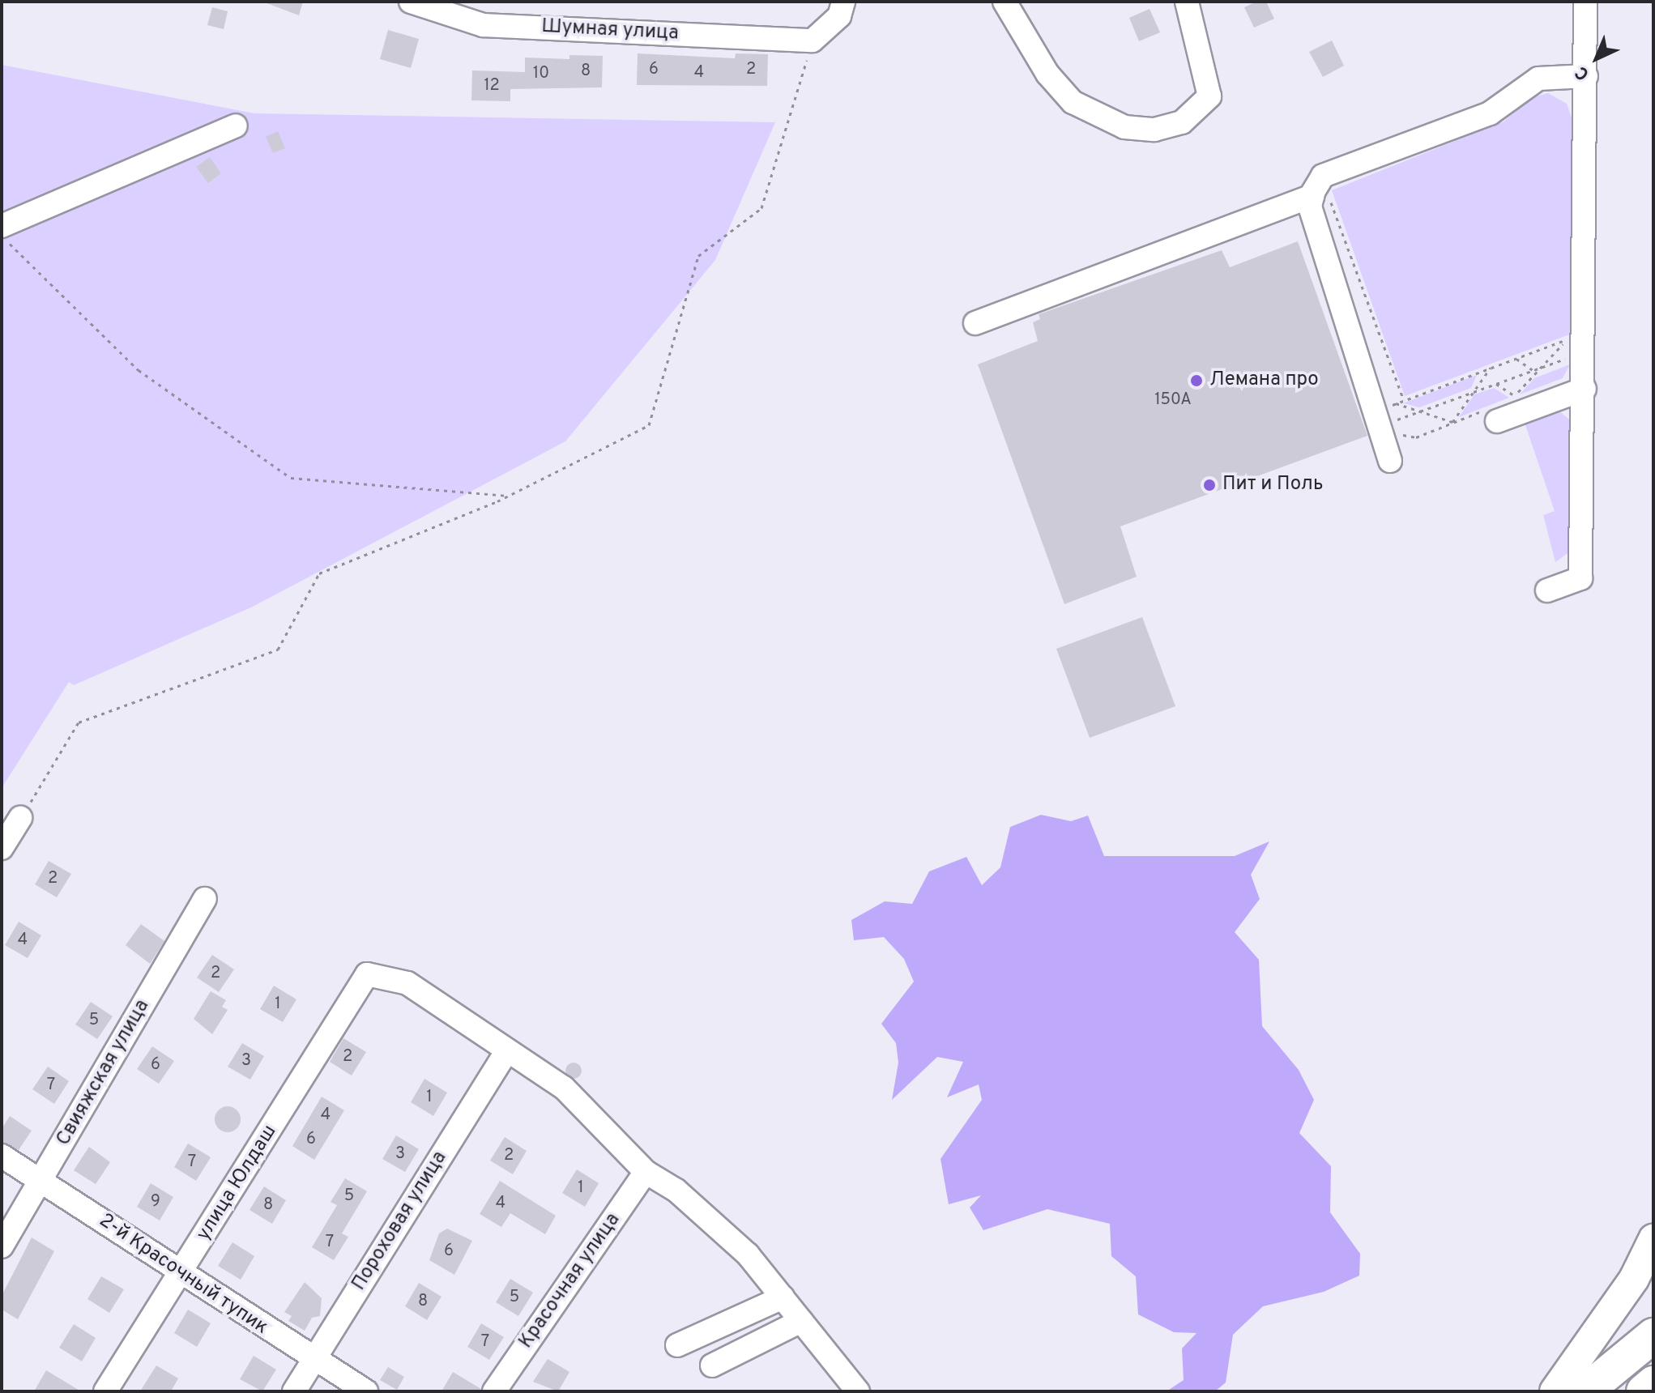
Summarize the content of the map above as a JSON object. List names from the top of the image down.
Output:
{
  "streets": {
    "street": [
      "Шумная улица",
      "Свияжская улица",
      "улица Юлдаш",
      "Пороховая улица",
      "2-й Красочный тупик",
      "Красочная улица"
    ]
  },
  "crossings": [
    ["Свияжская улица", "2-й Красочный тупик"],
    ["улица Юлдаш", "Пороховая улица"],
    ["улица Юлдаш", "2-й Красочный тупик"],
    ["Пороховая улица", "2-й Красочный тупик"]
  ],
  "places": ["Лемана про", "Пит и Поль"],
  "house_numbers": [
    "6",
    "2",
    "8",
    "4",
    "10",
    "12",
    "150А",
    "2",
    "4",
    "2",
    "1",
    "5",
    "2",
    "3",
    "6",
    "7",
    "1",
    "4",
    "6",
    "3",
    "2",
    "7",
    "1",
    "5",
    "9",
    "4",
    "8",
    "7",
    "6",
    "5",
    "8",
    "7"
  ],
  "north": "bottom left"
}
